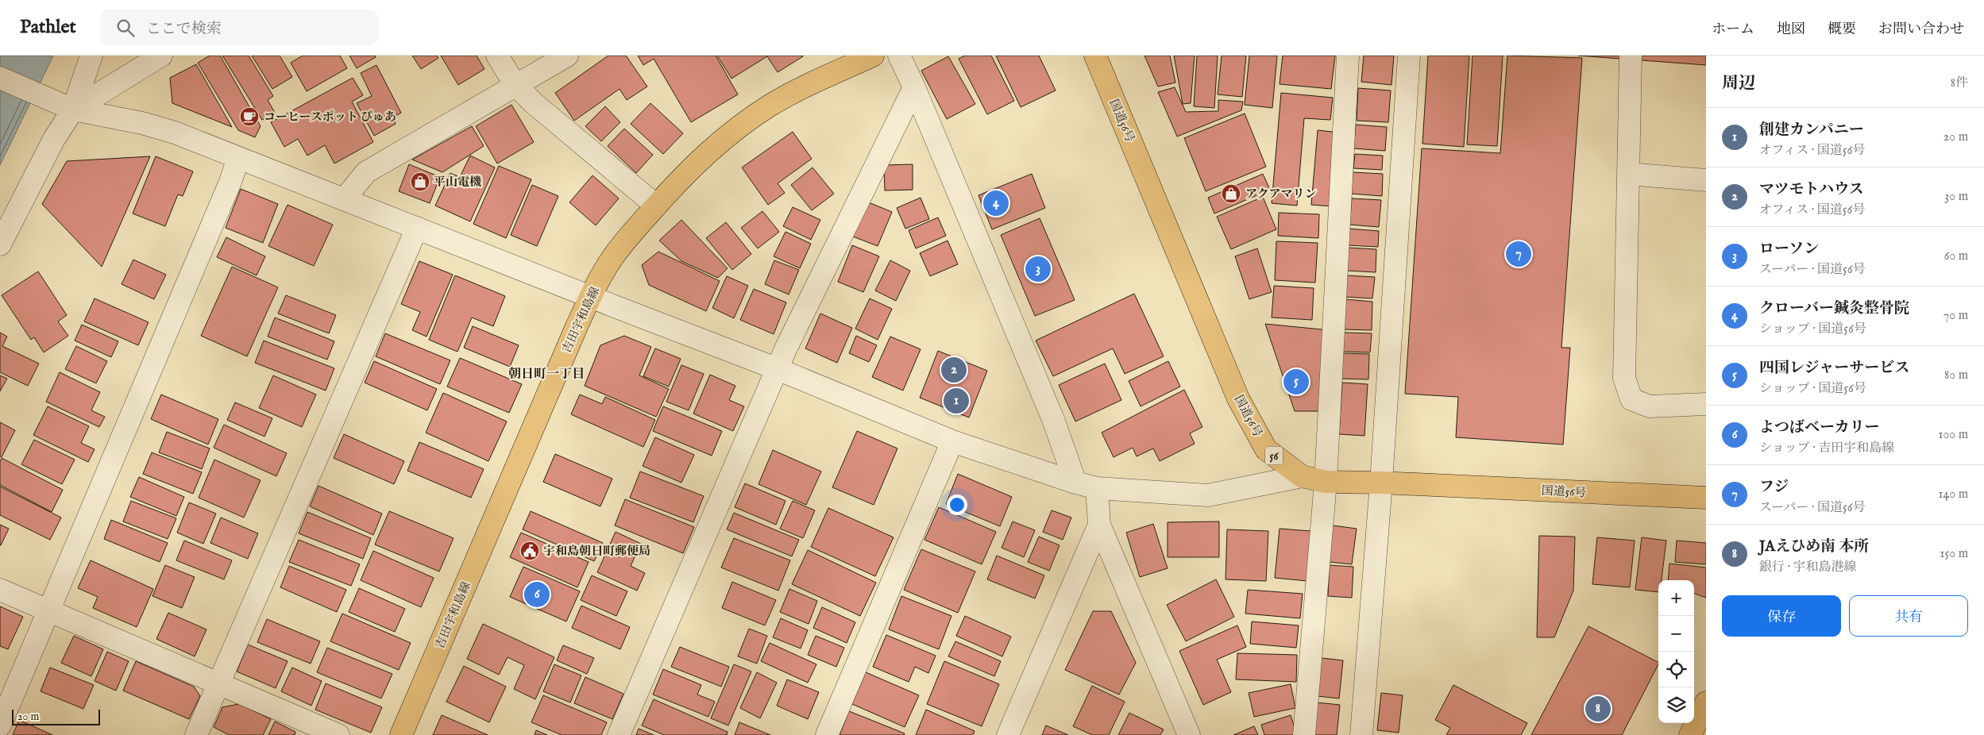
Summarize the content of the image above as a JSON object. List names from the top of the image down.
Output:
{
  "streets": {
    "main road": ["国道56号", "吉田宇和島線", "56"]
  },
  "districts": ["朝日町一丁目"],
  "places": {
    "cafe": ["コーヒースポット ぴゅあ"],
    "shop": ["平山電機", "アクアマリン"],
    "public building": ["宇和島朝日町郵便局"]
  },
  "scale_bar": "20 m",
  "page": {
    "header": "Pathlet",
    "search": "ここで検索",
    "nav": [
      "ホーム",
      "地図",
      "概要",
      "お問い合わせ"
    ],
    "heading": ["周辺", "8件"],
    "list": [
      {
        "mark": "1",
        "name": "創建カンパニー",
        "note": "オフィス · 国道56号",
        "value": "20 m"
      },
      {
        "mark": "2",
        "name": "マツモトハウス",
        "note": "オフィス · 国道56号",
        "value": "30 m"
      },
      {
        "mark": "3",
        "name": "ローソン",
        "note": "スーパー · 国道56号",
        "value": "60 m"
      },
      {
        "mark": "4",
        "name": "クローバー鍼灸整骨院",
        "note": "ショップ · 国道56号",
        "value": "70 m"
      },
      {
        "mark": "5",
        "name": "四国レジャーサービス",
        "note": "ショップ · 国道56号",
        "value": "80 m"
      },
      {
        "mark": "6",
        "name": "よつばベーカリー",
        "note": "ショップ · 吉田宇和島線",
        "value": "100 m"
      },
      {
        "mark": "7",
        "name": "フジ",
        "note": "スーパー · 国道56号",
        "value": "140 m"
      },
      {
        "mark": "8",
        "name": "JAえひめ南 本所",
        "note": "銀行 · 宇和島港線",
        "value": "150 m"
      }
    ],
    "pins": [
      "4",
      "7",
      "3",
      "2",
      "5",
      "1",
      "6",
      "8"
    ],
    "map_buttons": ["+", "−"],
    "buttons": ["保存", "共有"],
    "scale": "20 m"
  }
}
